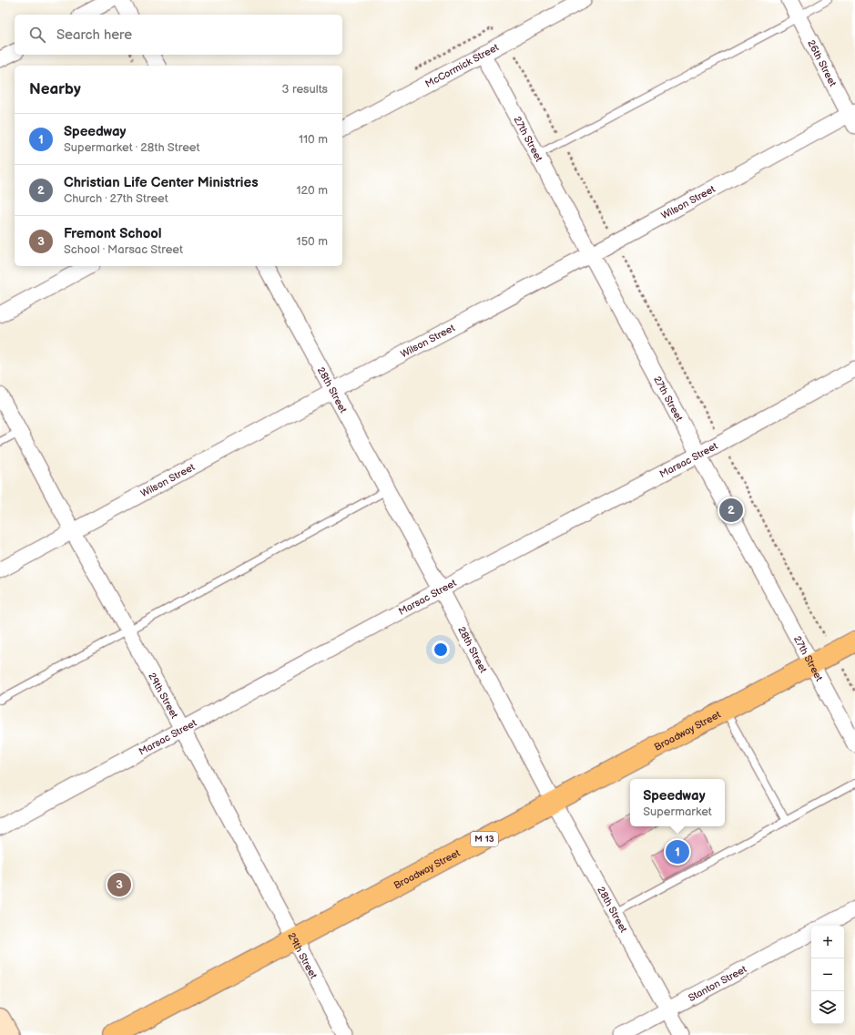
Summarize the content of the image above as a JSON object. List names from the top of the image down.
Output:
{
  "streets": {
    "main road": ["Broadway Street", "M 13"],
    "street": [
      "26th Street",
      "McCormick Street",
      "27th Street",
      "Wilson Street",
      "28th Street",
      "Marsac Street",
      "29th Street",
      "Stanton Street"
    ]
  },
  "crossings": [
    ["26th Street", "Wilson Street"],
    ["McCormick Street", "27th Street"],
    ["27th Street", "Wilson Street"],
    ["27th Street", "Marsac Street"],
    ["27th Street", "Broadway Street"],
    ["Wilson Street", "28th Street"],
    ["Wilson Street", "29th Street"],
    ["28th Street", "Marsac Street"],
    ["28th Street", "Broadway Street"],
    ["28th Street", "Stanton Street"],
    ["Marsac Street", "29th Street"],
    ["29th Street", "Broadway Street"]
  ],
  "page": {
    "search": "Search here",
    "heading": ["Nearby", "3 results"],
    "list": [
      {
        "mark": "1",
        "name": "Speedway",
        "note": "Supermarket · 28th Street",
        "value": "110 m"
      },
      {
        "mark": "2",
        "name": "Christian Life Center Ministries",
        "note": "Church · 27th Street",
        "value": "120 m"
      },
      {
        "mark": "3",
        "name": "Fremont School",
        "note": "School · Marsac Street",
        "value": "150 m"
      }
    ],
    "pins": ["2", "1", "3"],
    "popup": ["Speedway", "Supermarket"],
    "map_buttons": ["+", "−"]
  }
}
